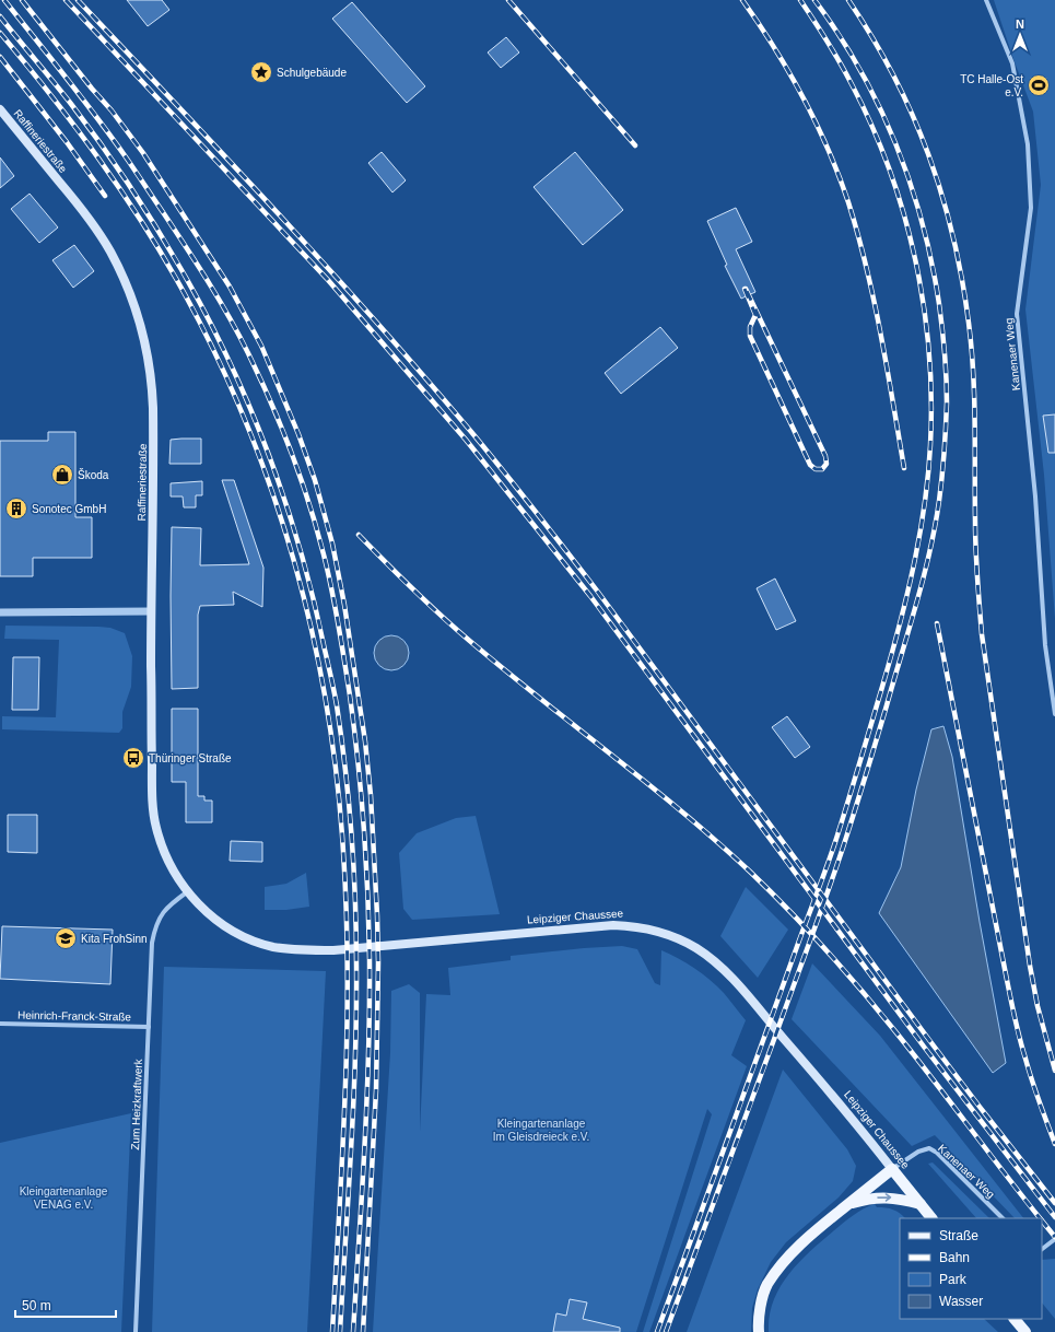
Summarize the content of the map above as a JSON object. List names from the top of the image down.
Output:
{
  "streets": {
    "main road": ["Raffineriestraße", "Leipziger Chaussee"],
    "street": ["Kanenaer Weg", "Heinrich-Franck-Straße", "Zum Heizkraftwerk"]
  },
  "crossings": [
    ["Raffineriestraße", "Leipziger Chaussee"],
    ["Raffineriestraße", "Zum Heizkraftwerk"],
    ["Kanenaer Weg", "Leipziger Chaussee"],
    ["Leipziger Chaussee", "Zum Heizkraftwerk"],
    ["Heinrich-Franck-Straße", "Zum Heizkraftwerk"]
  ],
  "parks": ["Kleingartenanlage Im Gleisdreieck e.V.", "Kleingartenanlage VENAG e.V."],
  "places": {
    "place": ["Schulgebäude"],
    "sports": ["TC Halle-Ost e.V."],
    "shop": ["Škoda"],
    "building": ["Sonotec GmbH"],
    "bus stop": ["Thüringer Straße"],
    "school or university": ["Kita FrohSinn"]
  },
  "legend": [
    "Straße",
    "Bahn",
    "Park",
    "Wasser"
  ],
  "scale_bar": "50 m",
  "north": "top"
}
